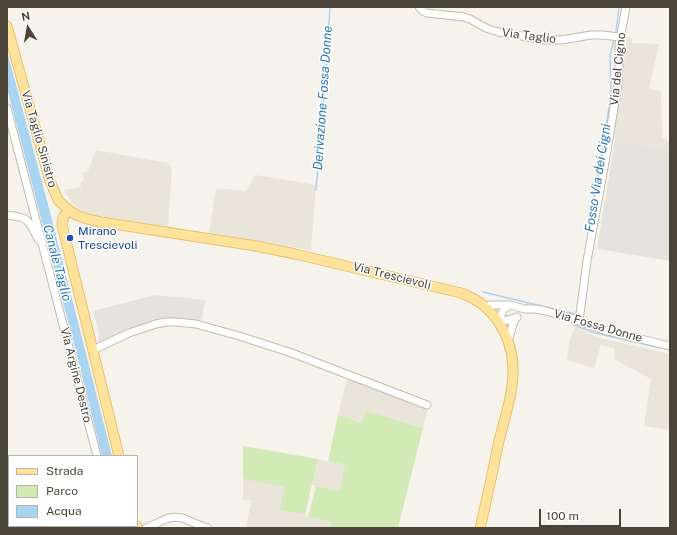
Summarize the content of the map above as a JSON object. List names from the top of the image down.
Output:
{
  "streets": {
    "main road": ["Via Taglio Sinistro", "Via Trescievoli"],
    "street": [
      "Via Taglio",
      "Via del Cigno",
      "Via Fossa Donne",
      "Via Argine Destro"
    ]
  },
  "crossings": [
    ["Via Taglio", "Via del Cigno"],
    ["Via del Cigno", "Via Fossa Donne"],
    ["Via Taglio Sinistro", "Via Trescievoli"],
    ["Via Trescievoli", "Via Fossa Donne"]
  ],
  "water": ["Derivazione Fossa Donne", "Fosso Via dei Cigni", "Canale Taglio"],
  "places": ["Mirano Trescievoli"],
  "legend": ["Strada", "Parco", "Acqua"],
  "scale_bar": "100 m",
  "north": "top"
}
